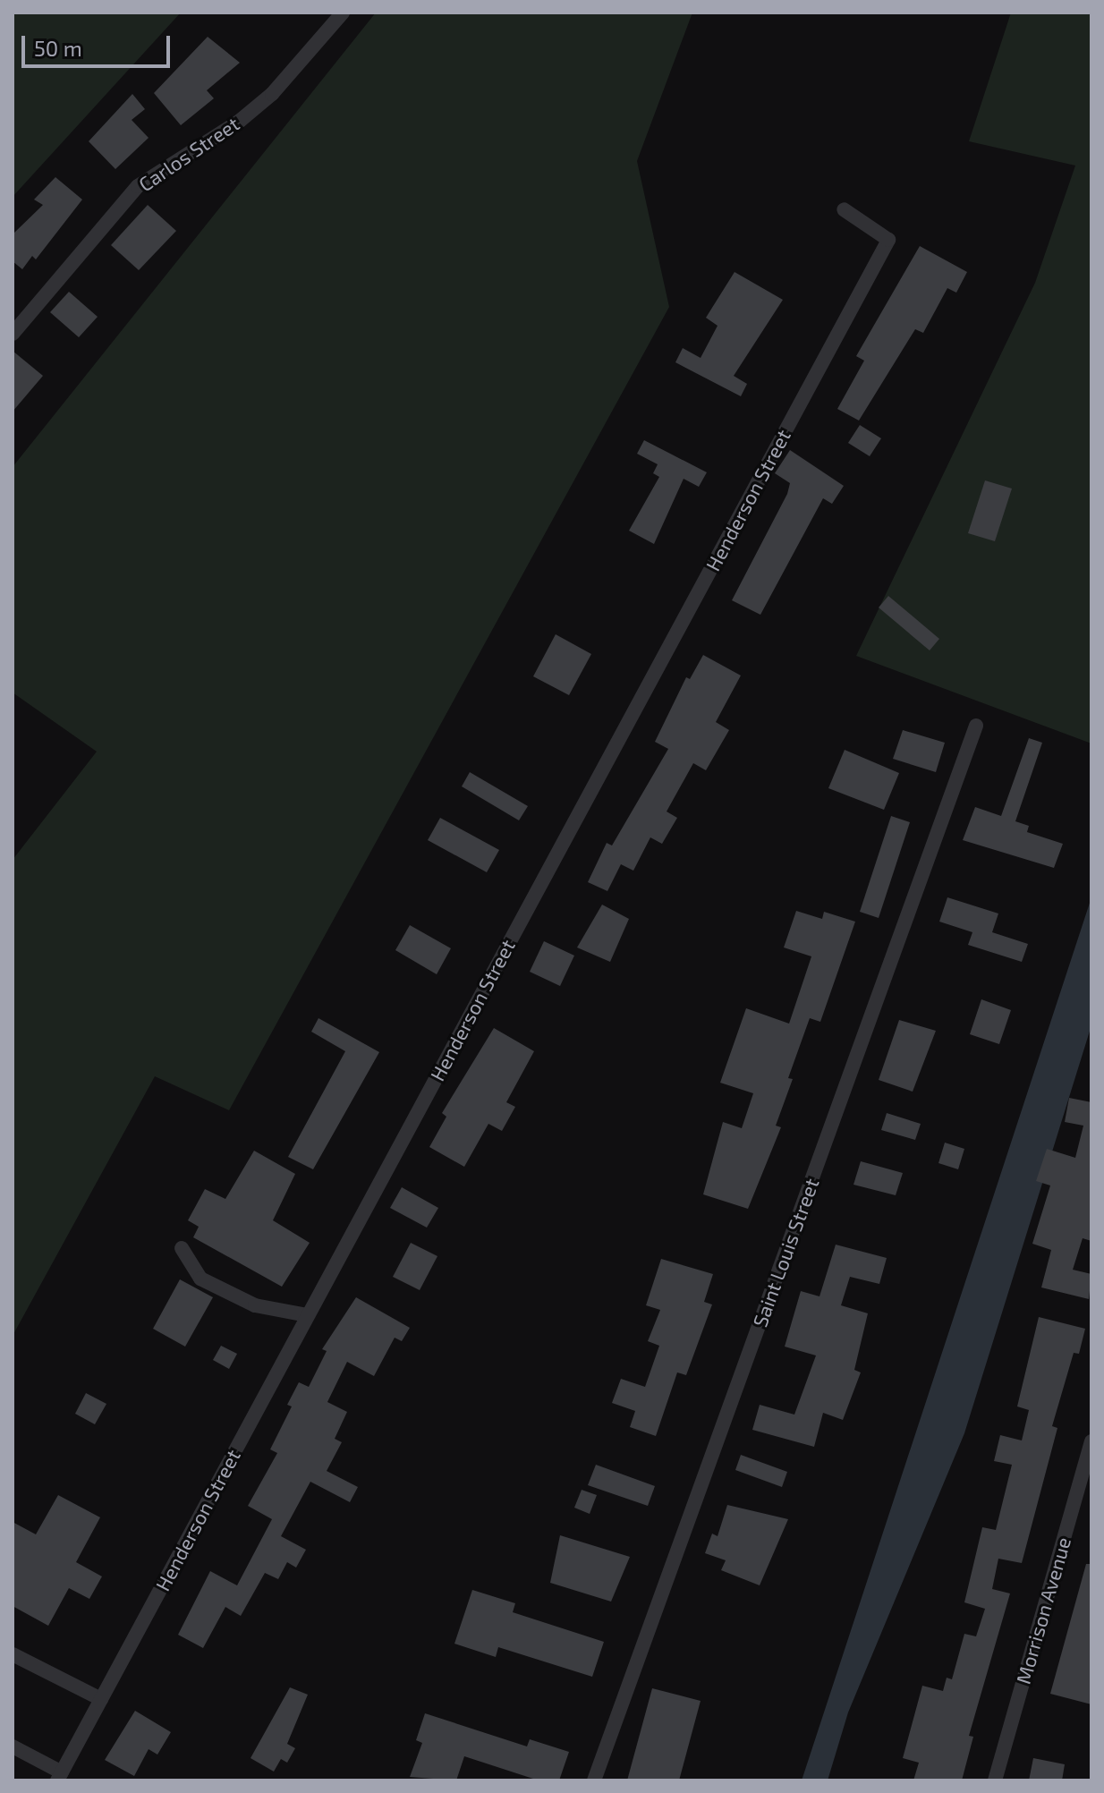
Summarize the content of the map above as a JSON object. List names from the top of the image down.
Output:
{
  "streets": {
    "street": [
      "Carlos Street",
      "Henderson Street",
      "Saint Louis Street",
      "Morrison Avenue"
    ]
  },
  "scale_bar": "50 m"
}
